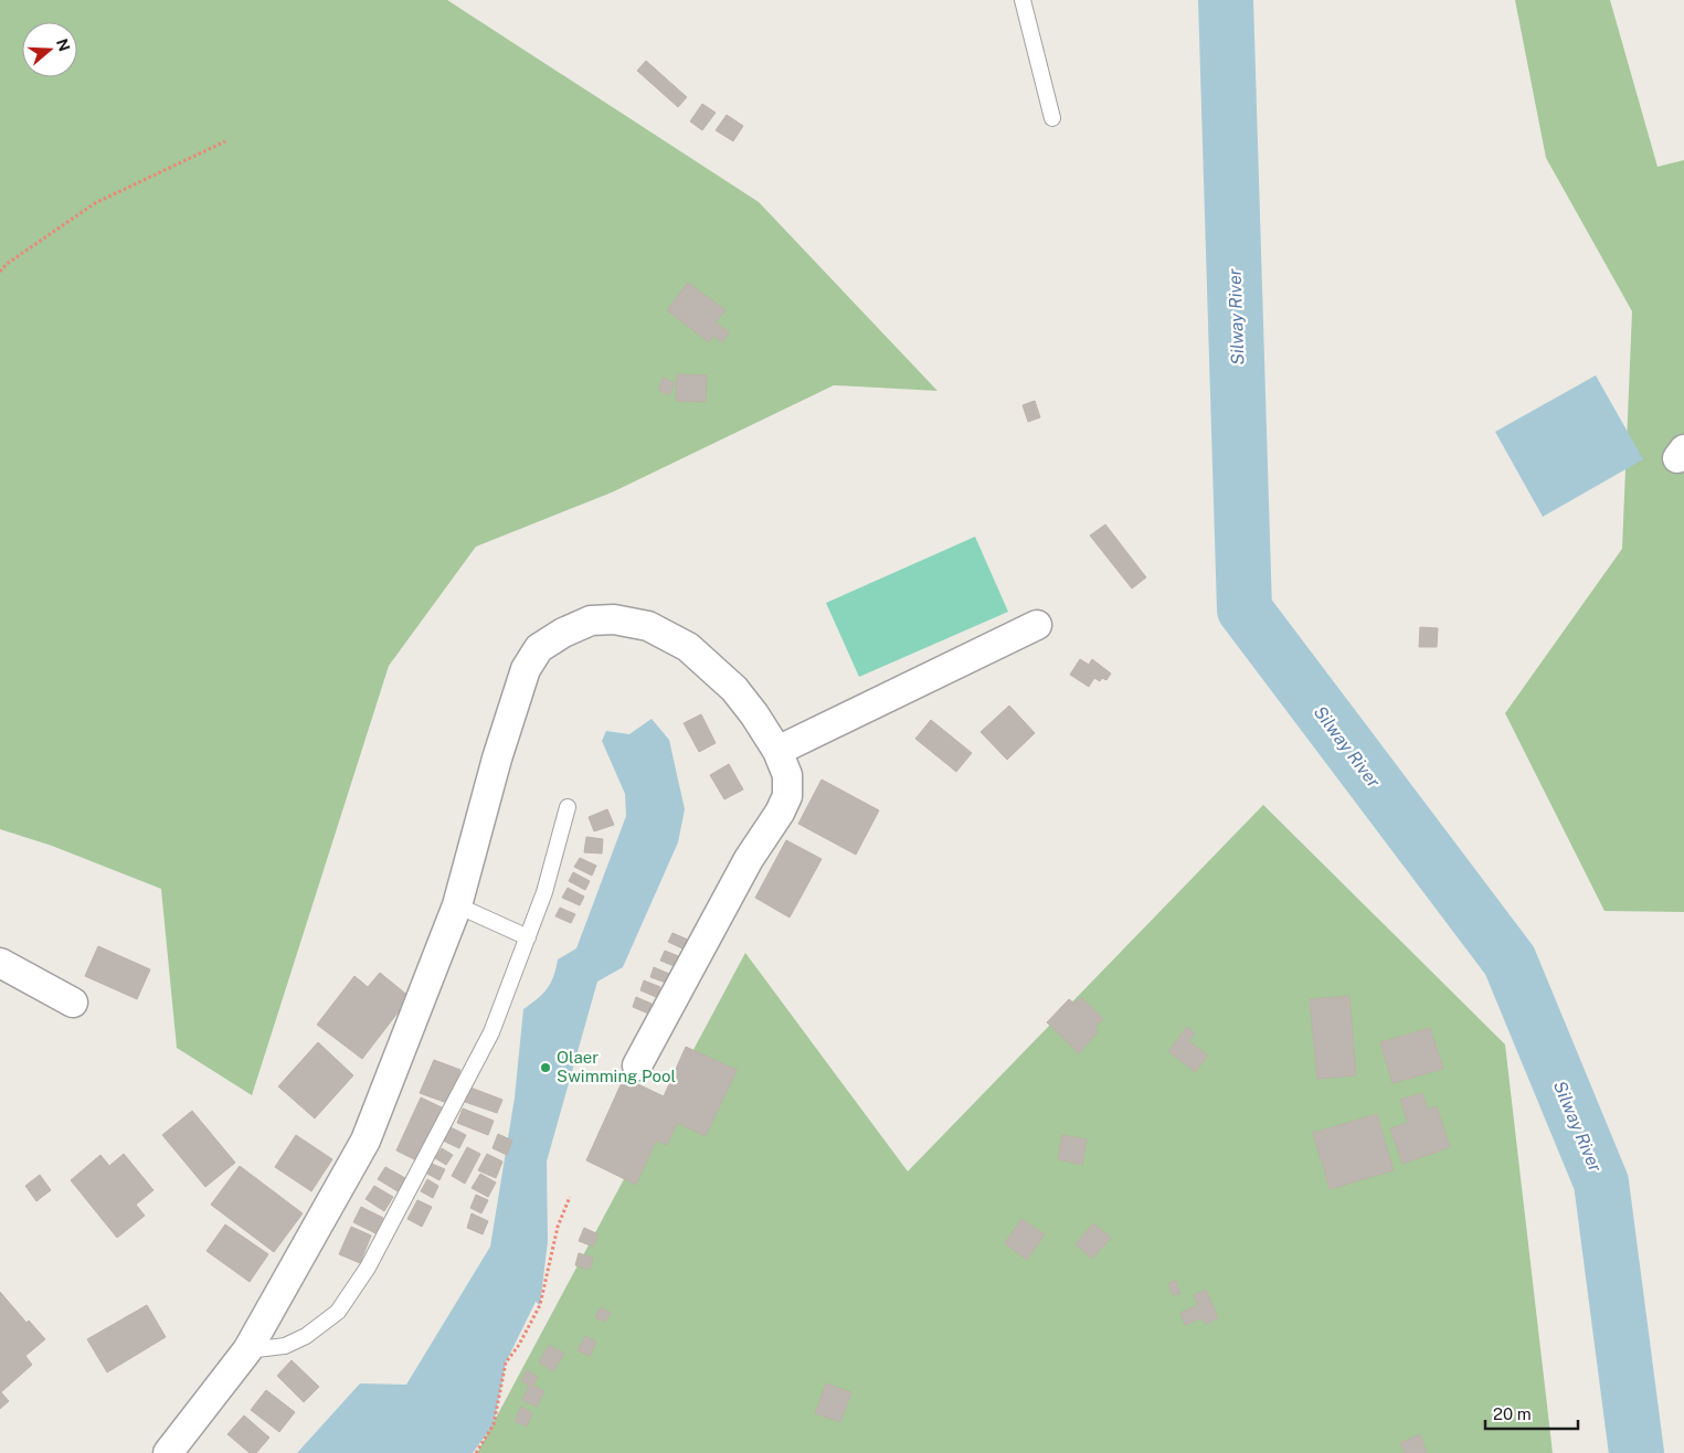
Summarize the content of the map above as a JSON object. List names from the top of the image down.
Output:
{
  "water": ["Silway River"],
  "places": ["Olaer Swimming Pool"],
  "scale_bar": "20 m",
  "north": "right"
}
